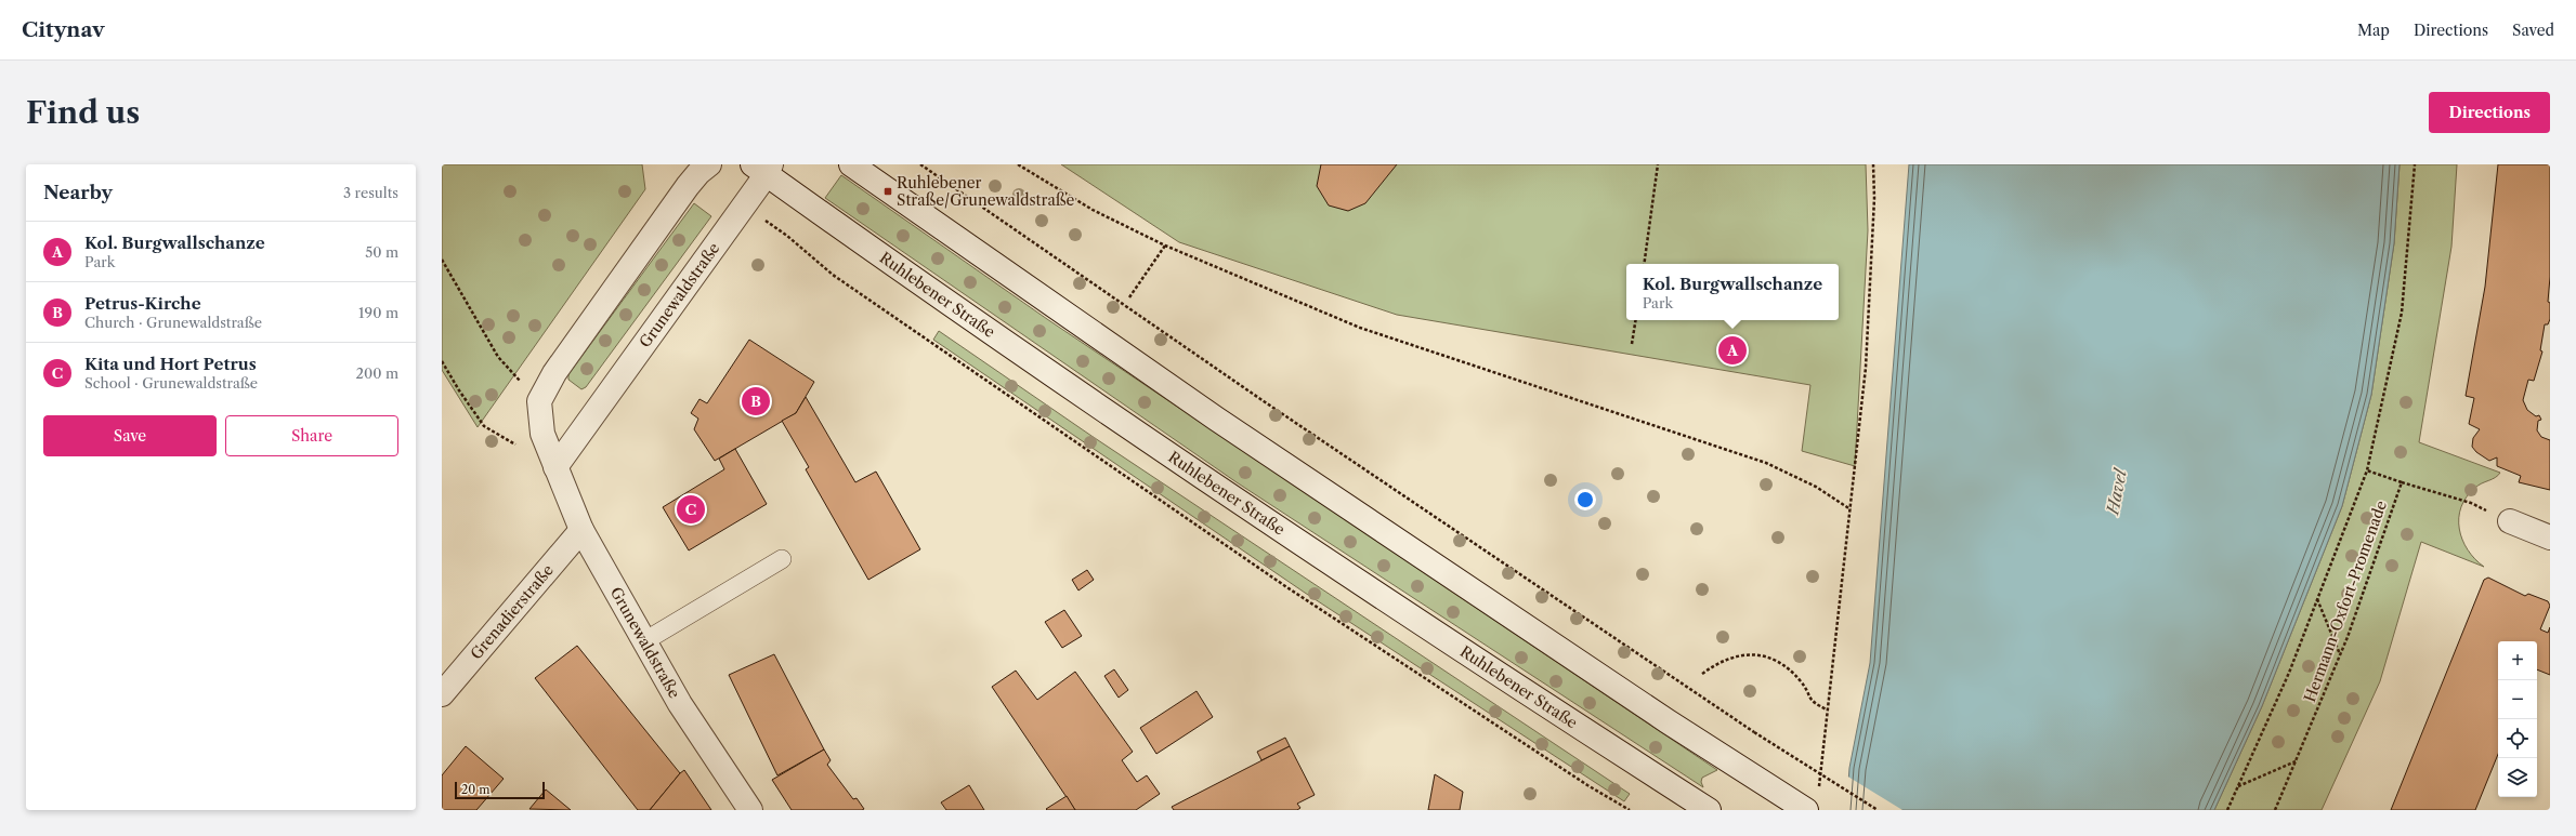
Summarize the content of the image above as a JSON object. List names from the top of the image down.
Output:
{
  "streets": {
    "main road": ["Grunewaldstraße", "Ruhlebener Straße", "Grenadierstraße"],
    "path": ["Hermann-Oxfort-Promenade"]
  },
  "crossings": [
    ["Grunewaldstraße", "Ruhlebener Straße"],
    ["Grunewaldstraße", "Grenadierstraße"]
  ],
  "water": ["Havel"],
  "places": {
    "transit": ["Ruhlebener Straße/Grunewaldstraße"]
  },
  "scale_bar": "20 m",
  "page": {
    "header": "Citynav",
    "nav": ["Map", "Directions", "Saved"],
    "buttons": [
      "Directions",
      ["Save", "Share"]
    ],
    "title": "Find us",
    "heading": ["Nearby", "3 results"],
    "list": [
      {
        "mark": "A",
        "name": "Kol. Burgwallschanze",
        "note": "Park",
        "value": "50 m"
      },
      {
        "mark": "B",
        "name": "Petrus-Kirche",
        "note": "Church · Grunewaldstraße",
        "value": "190 m"
      },
      {
        "mark": "C",
        "name": "Kita und Hort Petrus",
        "note": "School · Grunewaldstraße",
        "value": "200 m"
      }
    ],
    "popup": ["Kol. Burgwallschanze", "Park"],
    "pins": ["A", "B", "C"],
    "map_buttons": ["+", "−"],
    "scale": "20 m"
  }
}
